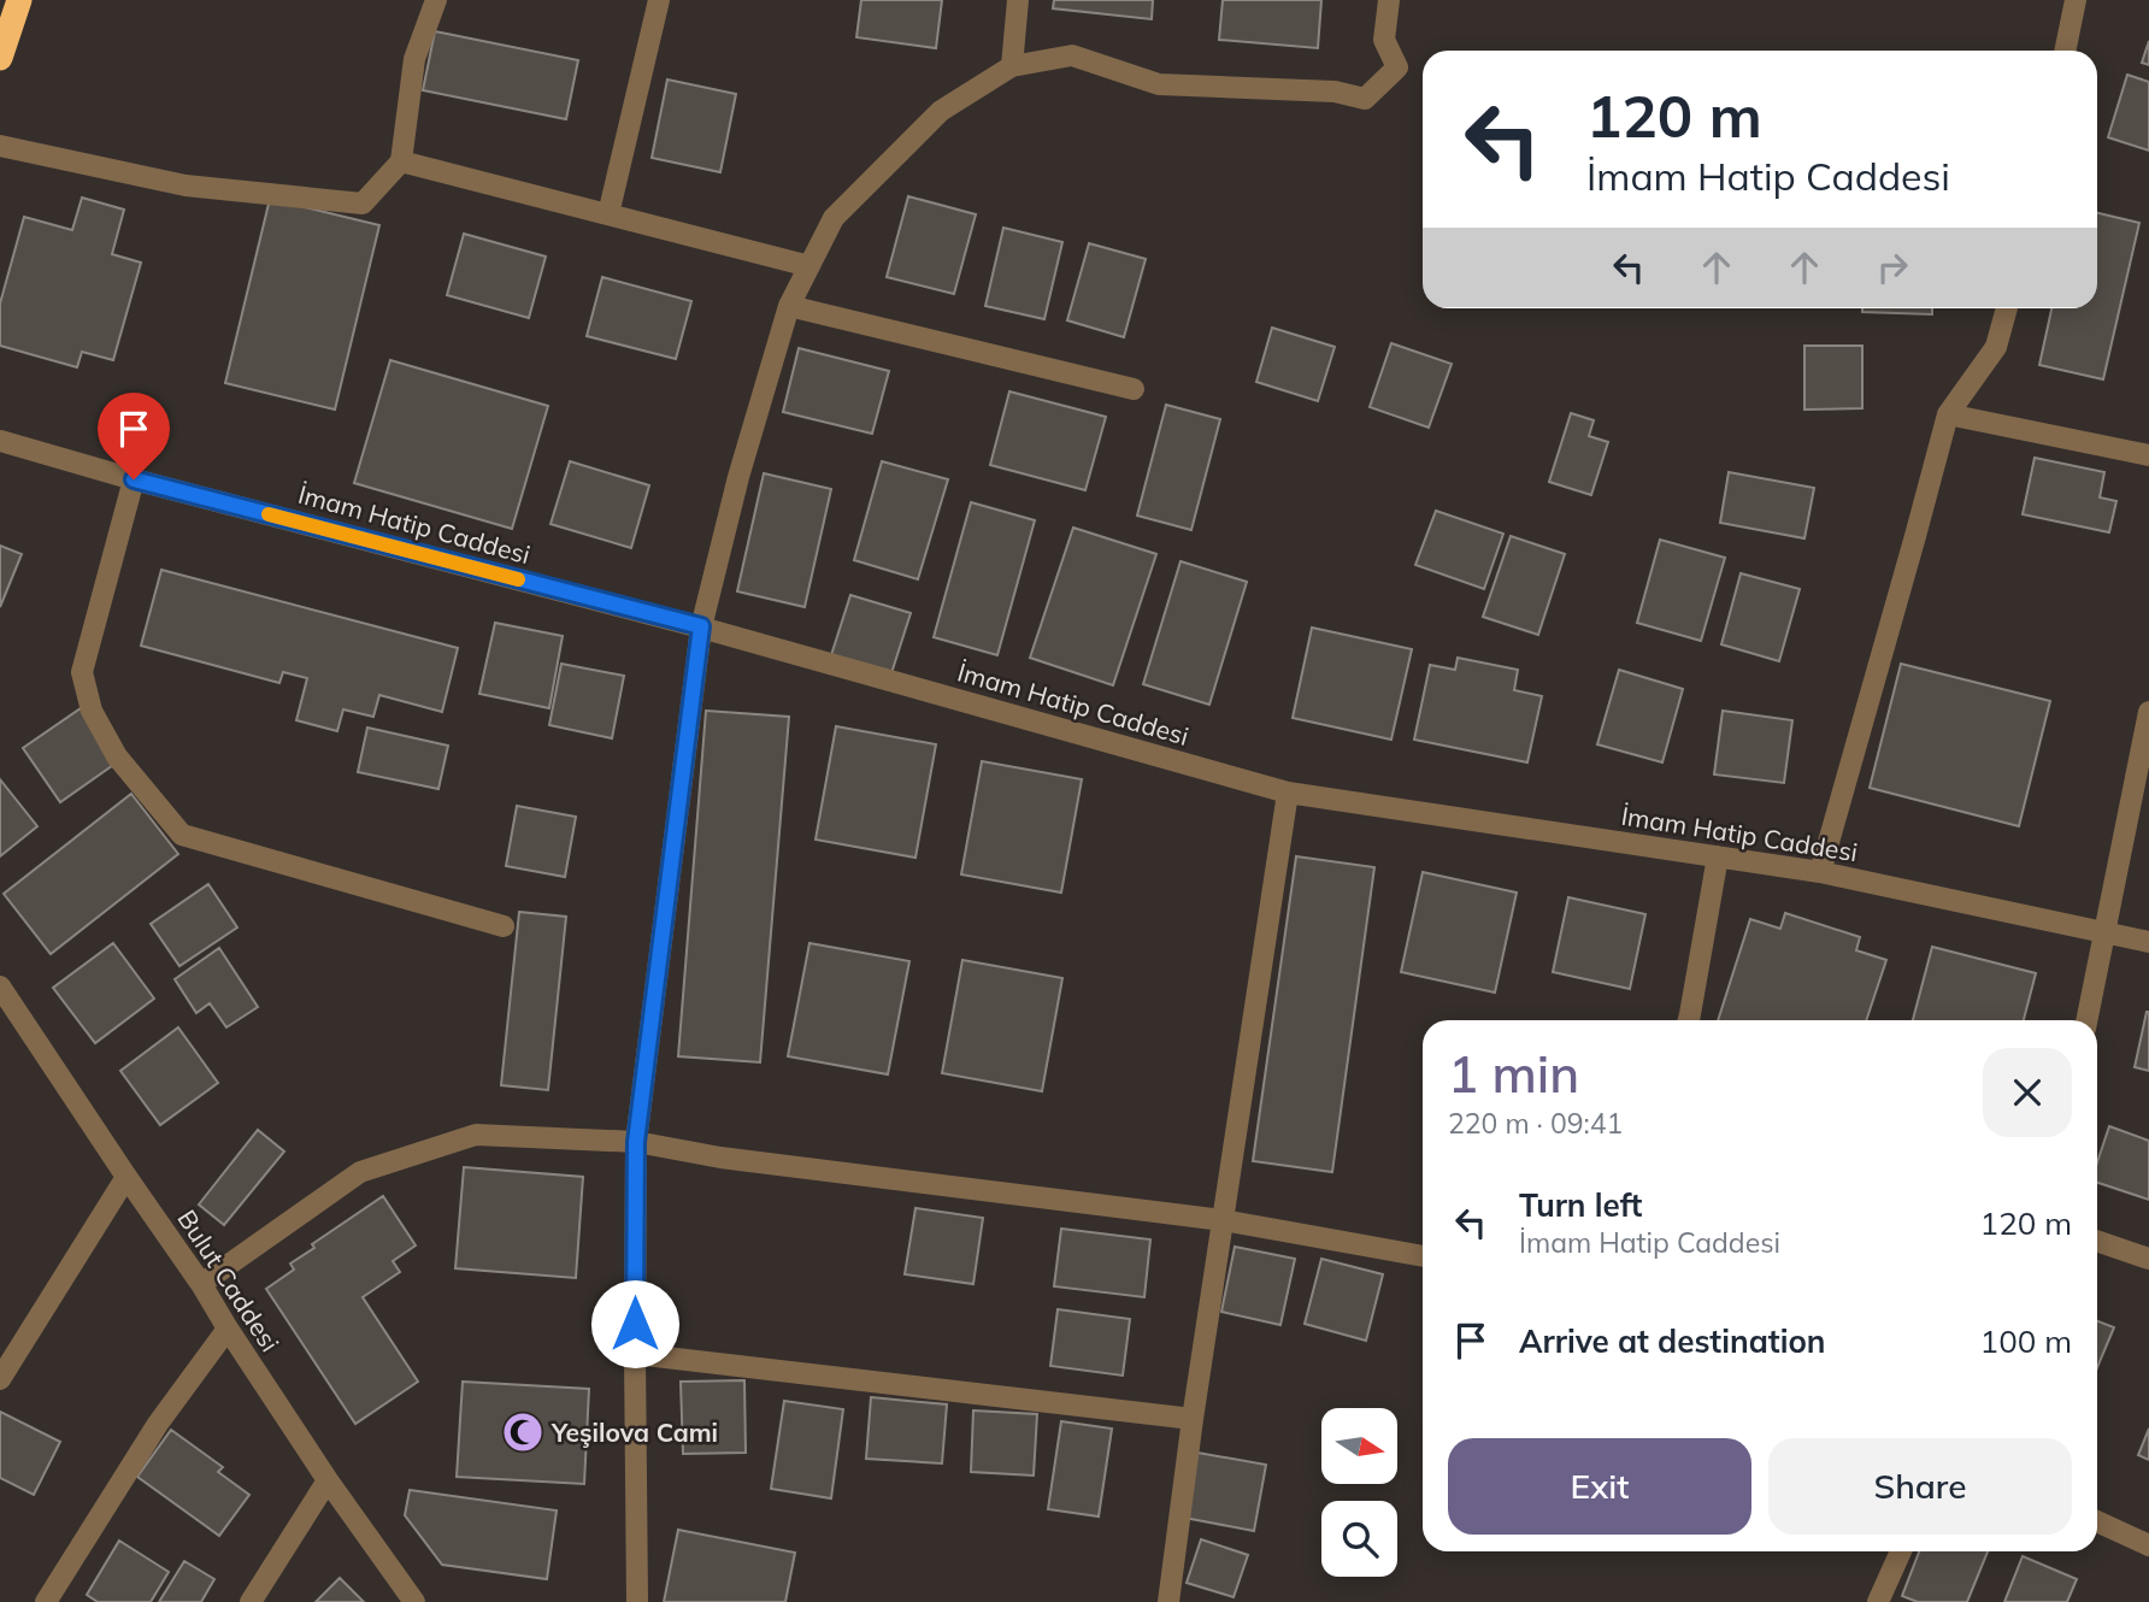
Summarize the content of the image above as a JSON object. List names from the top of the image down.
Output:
{
  "streets": {
    "street": ["İmam Hatip Caddesi", "Bulut Caddesi"]
  },
  "places": {
    "mosque": ["Yeşilova Cami"]
  },
  "north": "right",
  "page": {
    "turn": ["120 m", "İmam Hatip Caddesi"],
    "heading": ["1 min", "220 m · 09:41"],
    "list": [
      {
        "name": "Turn left",
        "note": "İmam Hatip Caddesi",
        "value": "120 m"
      },
      {
        "name": "Arrive at destination",
        "value": "100 m"
      }
    ],
    "buttons": ["Exit", "Share"]
  }
}
